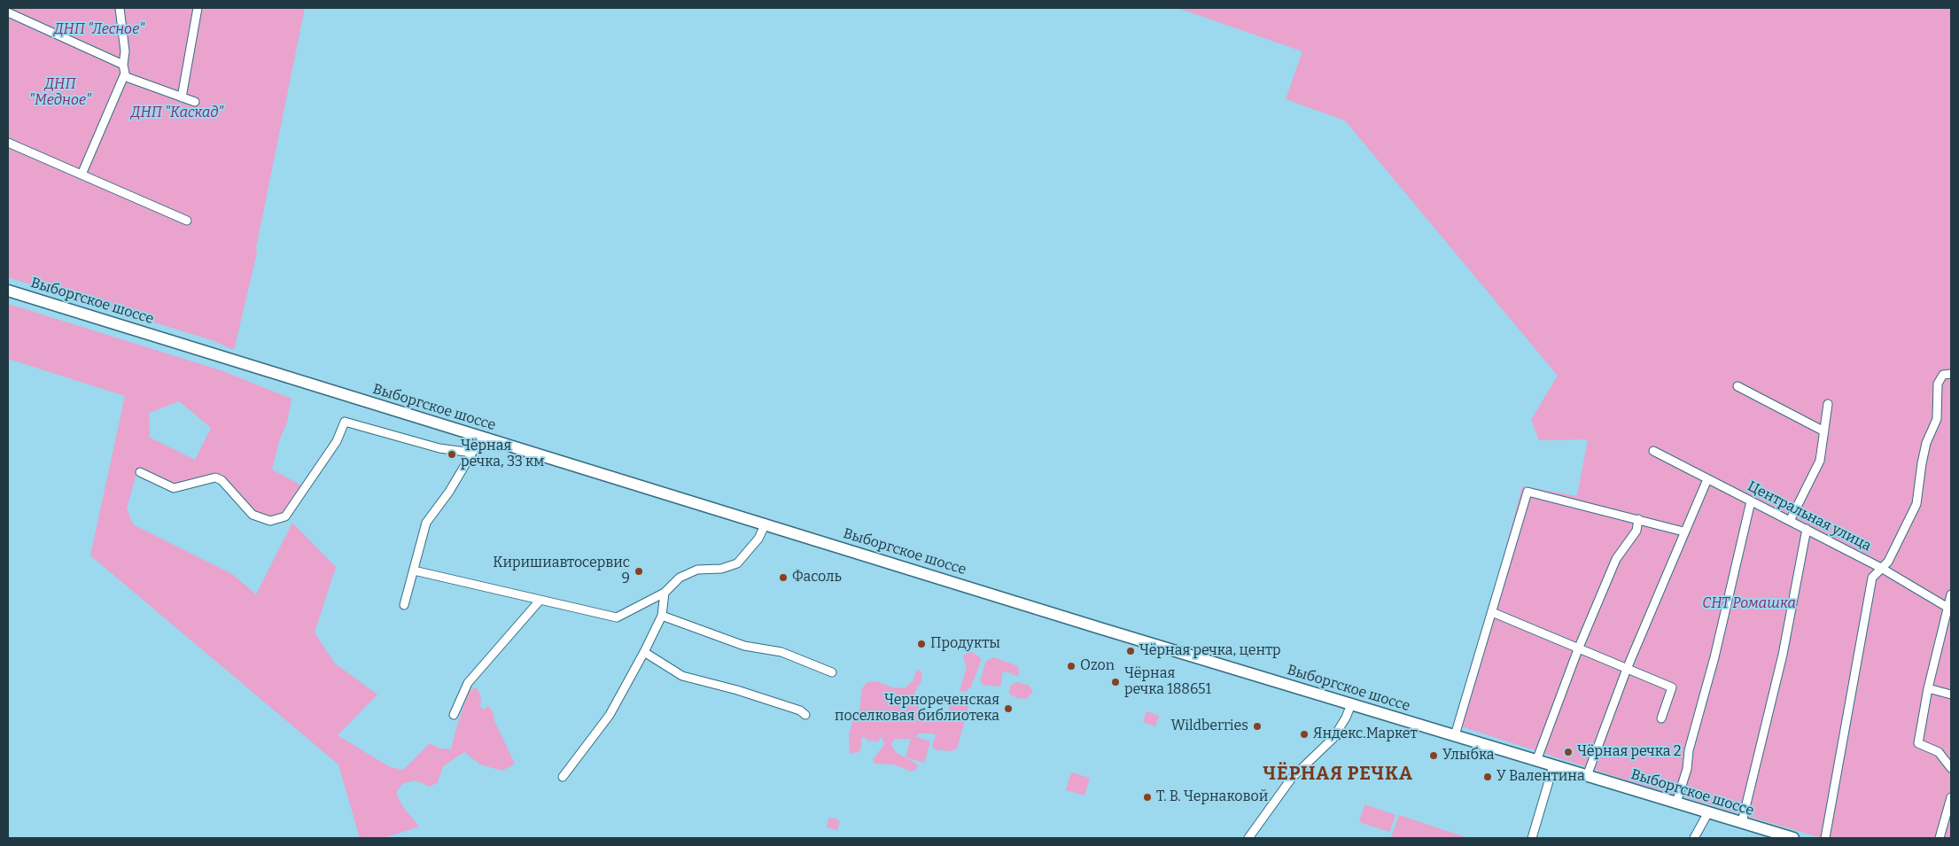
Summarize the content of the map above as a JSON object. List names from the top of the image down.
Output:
{
  "streets": {
    "main road": ["Выборгское шоссе"],
    "street": ["Центральная улица"]
  },
  "districts": ["ЧЁРНАЯ РЕЧКА"],
  "parks": [
    "ДНП \"Лесное\"",
    "ДНП \"Медное\"",
    "ДНП \"Каскад\"",
    "СНТ Ромашка"
  ],
  "places": [
    "Чёрная речка, 33 км",
    "Киришиавтосервис 9",
    "Фасоль",
    "Продукты",
    "Чёрная речка, центр",
    "Ozon",
    "Чёрная речка 188651",
    "Чернореченская поселковая библиотека",
    "Wildberries",
    "Яндекс.Маркет",
    "Чёрная речка 2",
    "Улыбка",
    "У Валентина",
    "Т. В. Чернаковой"
  ]
}
